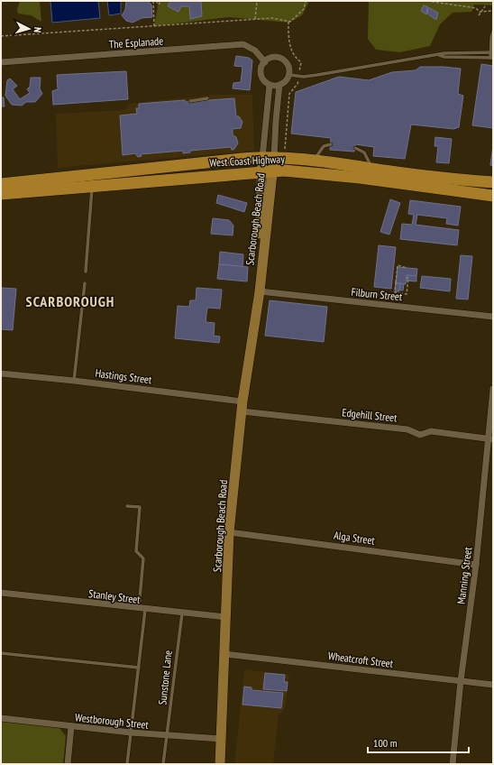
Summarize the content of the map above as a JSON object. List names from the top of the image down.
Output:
{
  "streets": {
    "highway": ["West Coast Highway"],
    "main road": ["Scarborough Beach Road"],
    "street": [
      "The Esplanade",
      "Filburn Street",
      "Hastings Street",
      "Edgehill Street",
      "Alga Street",
      "Manning Street",
      "Stanley Street",
      "Wheatcroft Street",
      "Westborough Street"
    ],
    "lane": ["Sunstone Lane"]
  },
  "crossings": [
    ["The Esplanade", "Scarborough Beach Road"],
    ["West Coast Highway", "Scarborough Beach Road"],
    ["Scarborough Beach Road", "Filburn Street"],
    ["Scarborough Beach Road", "Hastings Street"],
    ["Scarborough Beach Road", "Edgehill Street"],
    ["Scarborough Beach Road", "Alga Street"],
    ["Scarborough Beach Road", "Stanley Street"],
    ["Scarborough Beach Road", "Wheatcroft Street"],
    ["Scarborough Beach Road", "Westborough Street"],
    ["Hastings Street", "Edgehill Street"],
    ["Edgehill Street", "Manning Street"],
    ["Alga Street", "Manning Street"],
    ["Manning Street", "Wheatcroft Street"],
    ["Stanley Street", "Sunstone Lane"],
    ["Sunstone Lane", "Westborough Street"]
  ],
  "districts": ["SCARBOROUGH"],
  "scale_bar": "100 m",
  "north": "right"
}
